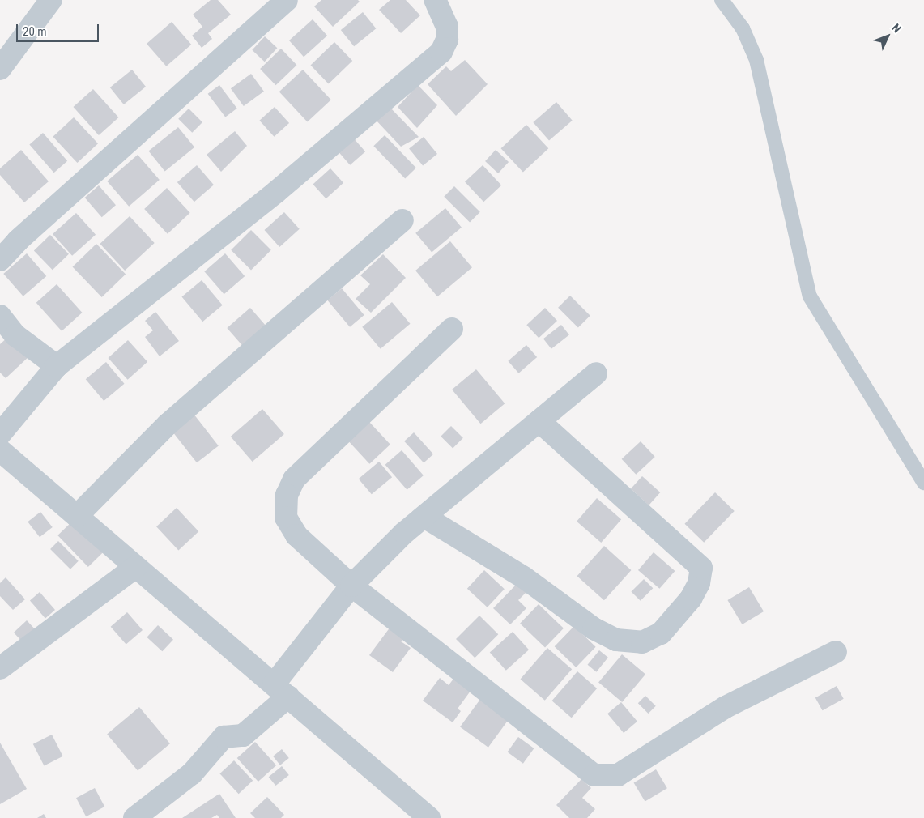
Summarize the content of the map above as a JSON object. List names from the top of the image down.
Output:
{
  "scale_bar": "20 m",
  "north": "top right"
}
